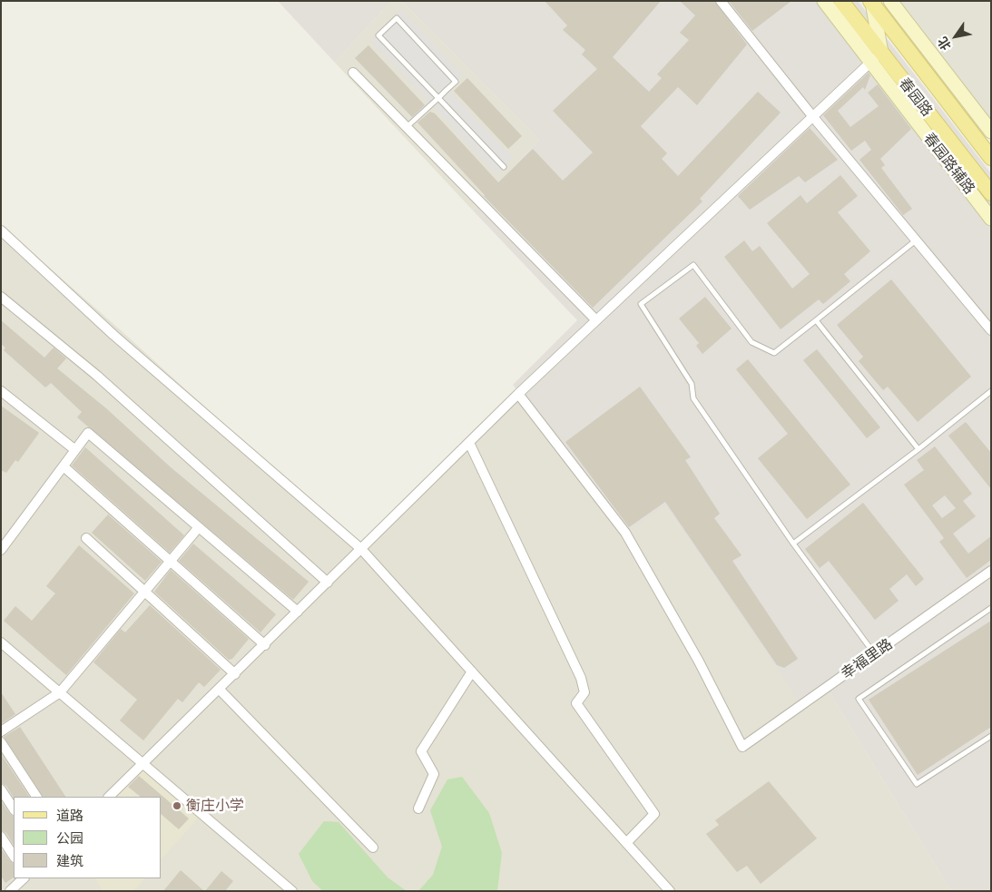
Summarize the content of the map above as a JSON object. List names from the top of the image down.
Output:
{
  "streets": {
    "main road": ["春园路"],
    "street": ["春园路辅路", "幸福里路"]
  },
  "crossings": [
    ["春园路", "春园路辅路"]
  ],
  "places": ["衡庄小学"],
  "legend": ["道路", "公园", "建筑"],
  "north": "bottom left"
}
